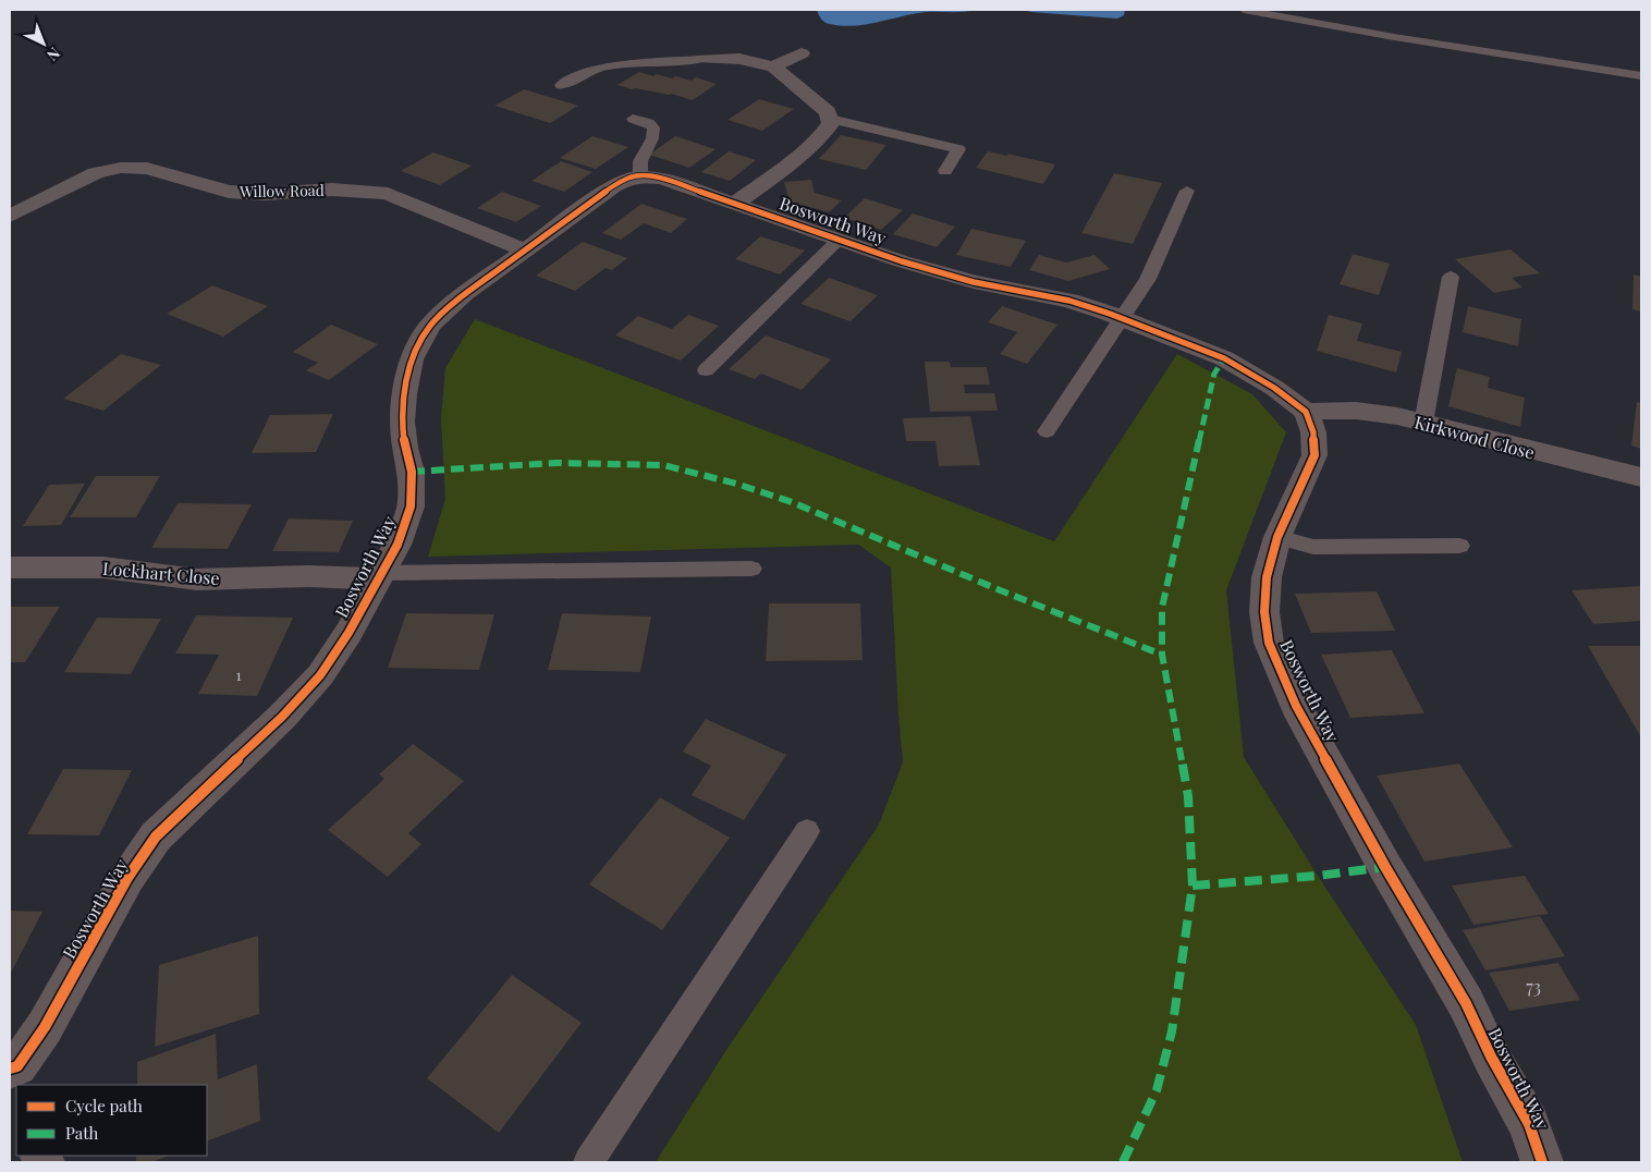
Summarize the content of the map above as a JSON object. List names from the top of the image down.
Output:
{
  "streets": {
    "street": [
      "Willow Road",
      "Bosworth Way",
      "Kirkwood Close",
      "Lockhart Close"
    ]
  },
  "crossings": [
    ["Willow Road", "Bosworth Way"],
    ["Bosworth Way", "Kirkwood Close"],
    ["Bosworth Way", "Lockhart Close"]
  ],
  "house_numbers": ["1", "73"],
  "legend": ["Cycle path", "Path"],
  "north": "bottom right"
}
